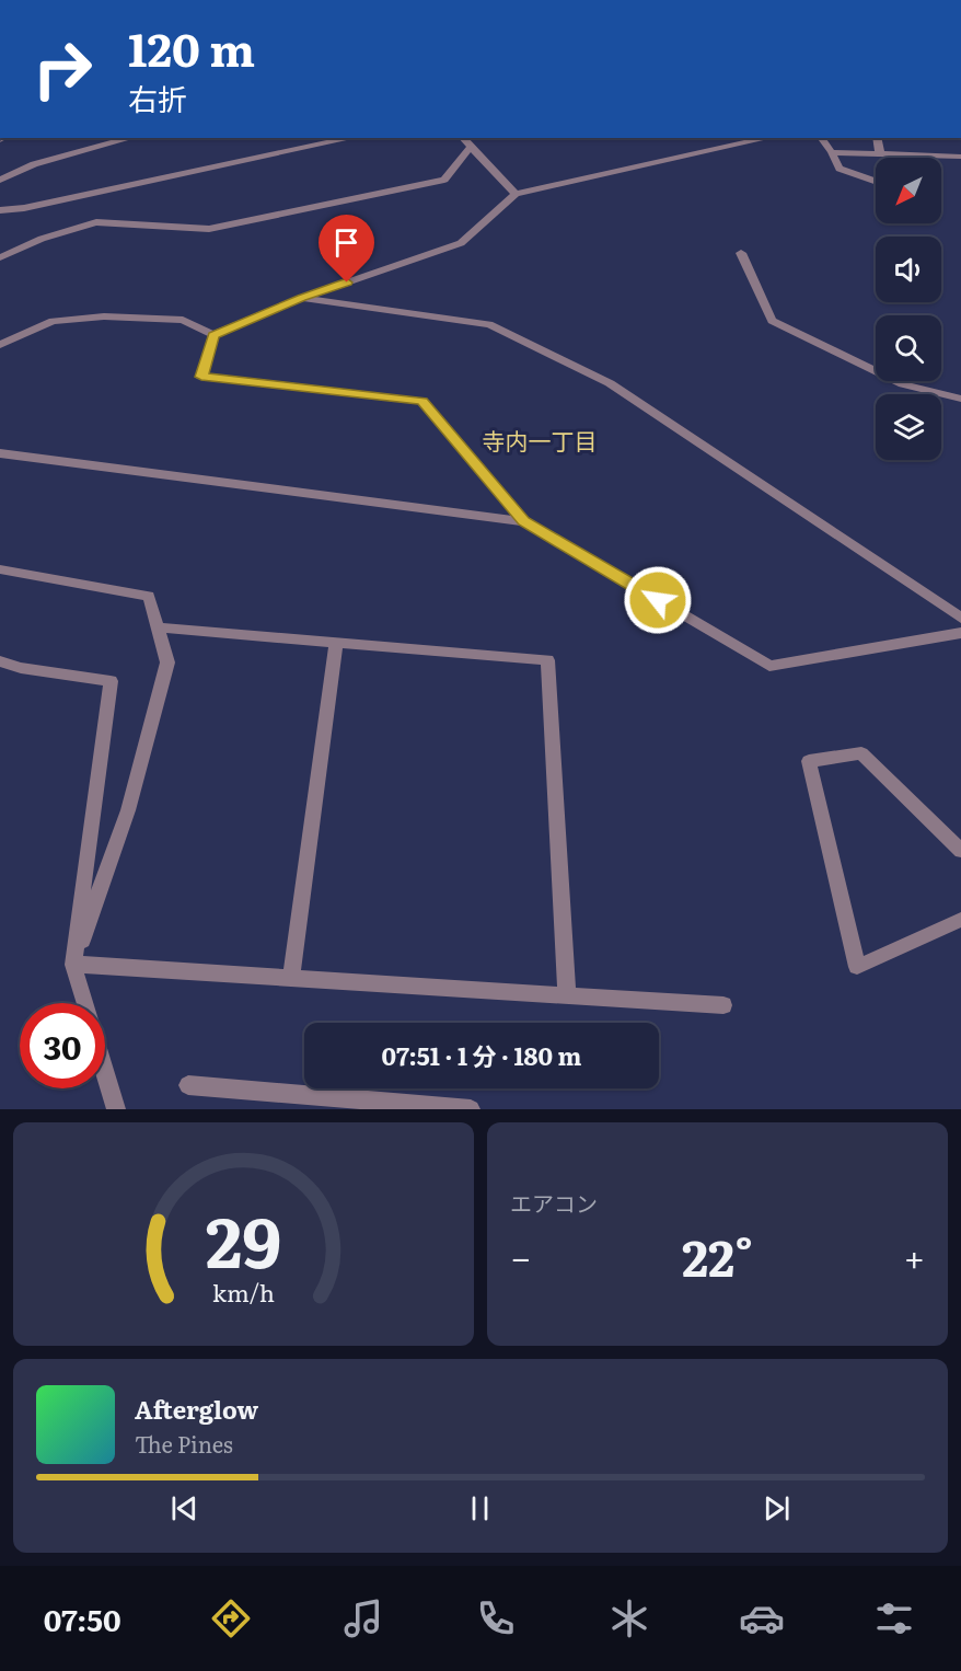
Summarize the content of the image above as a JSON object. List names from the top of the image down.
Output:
{
  "districts": ["寺内一丁目"],
  "north": "bottom left",
  "page": {
    "turn": ["120 m", "右折"],
    "limit": "30",
    "trip": "07:51 · 1 分 · 180 m",
    "tile": "エアコン",
    "heat": ["−", "22°", "+"],
    "song": ["Afterglow", "The Pines"],
    "tabs": "07:50",
    "gauge": ["29", "km/h"]
  }
}
